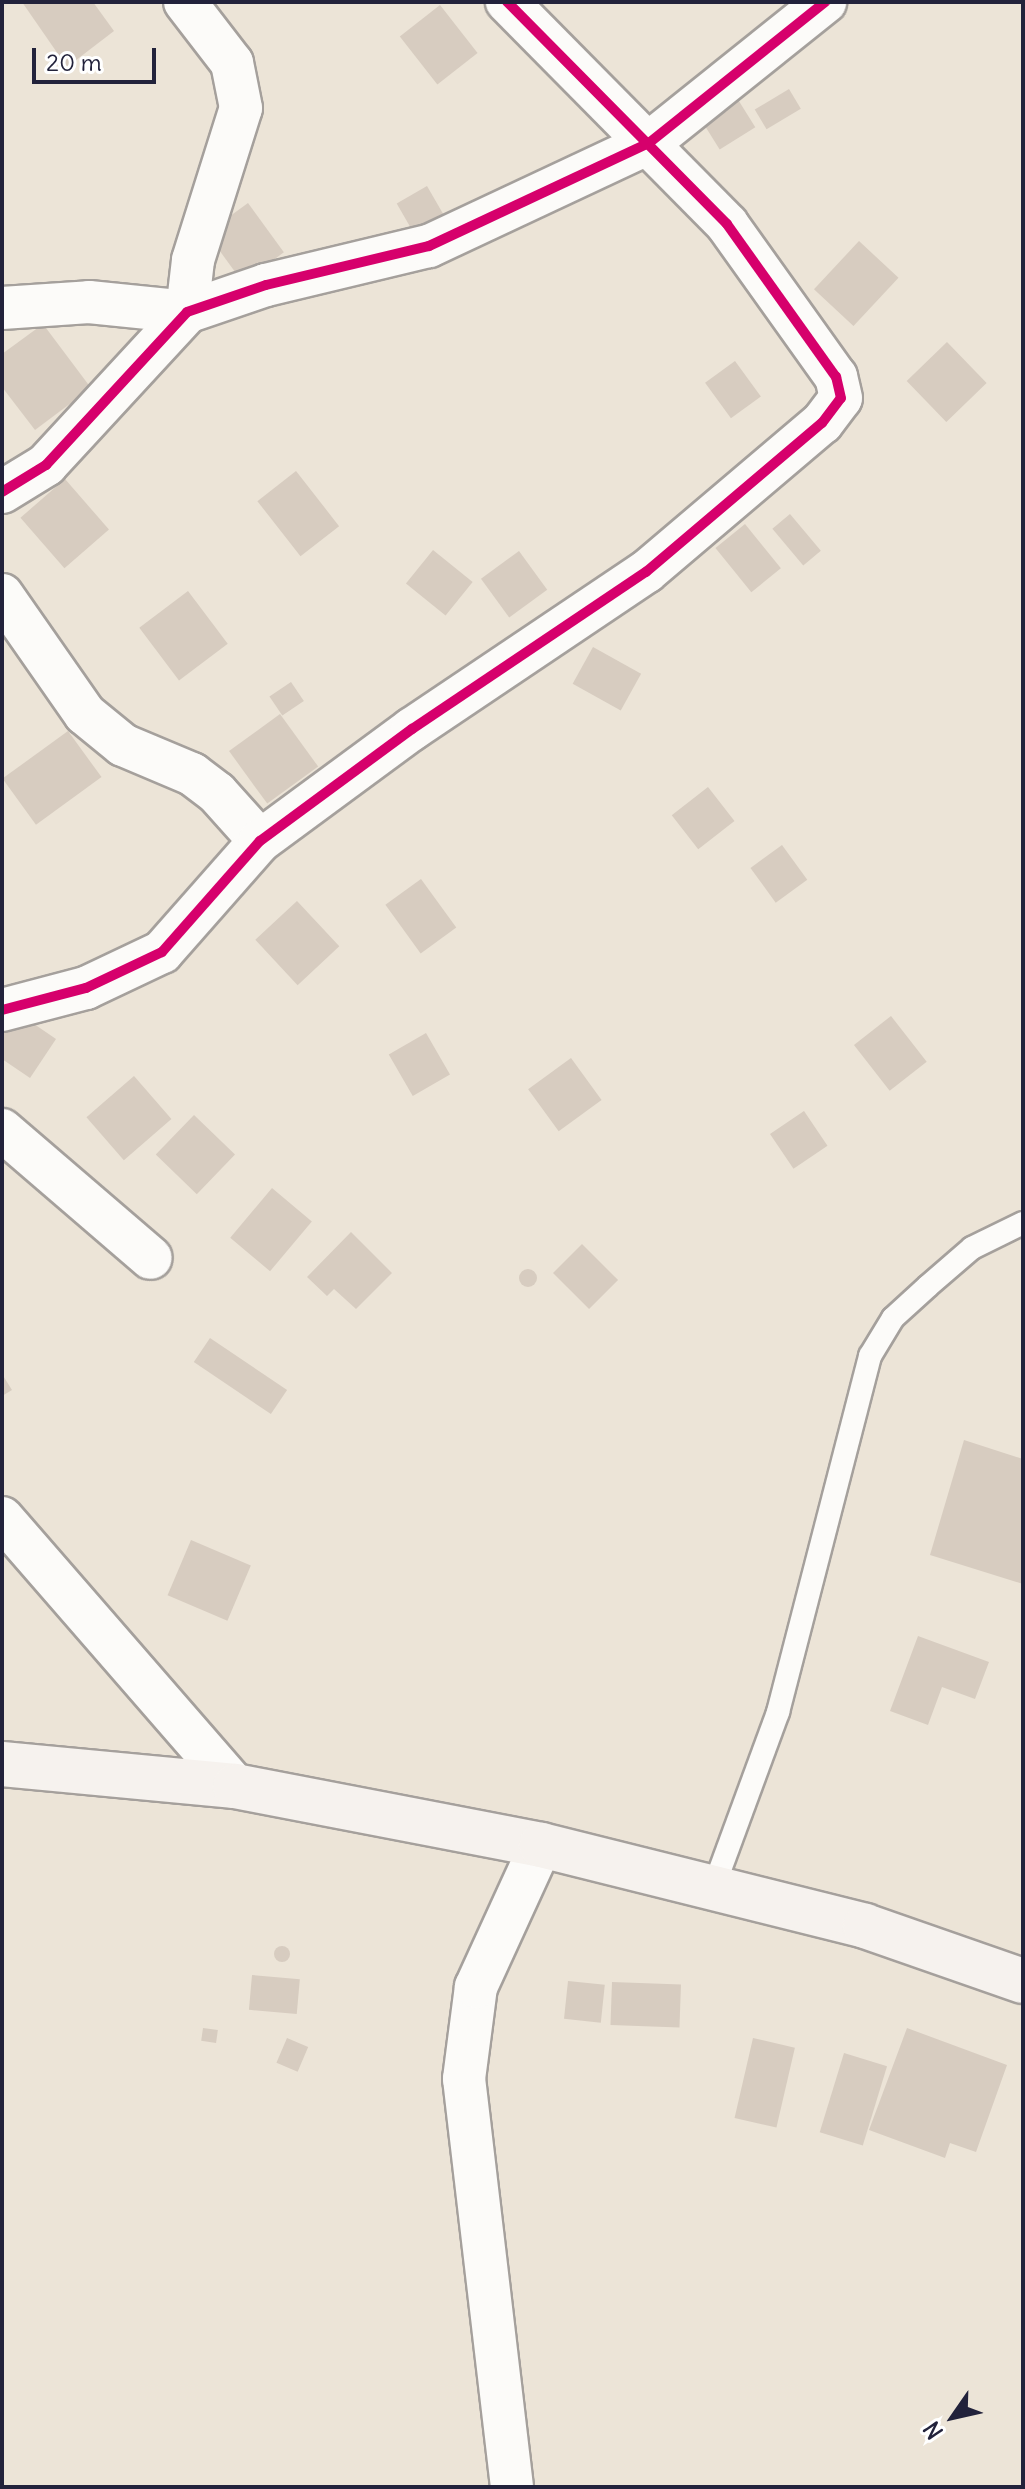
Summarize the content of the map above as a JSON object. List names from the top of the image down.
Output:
{
  "scale_bar": "20 m",
  "north": "bottom left"
}
